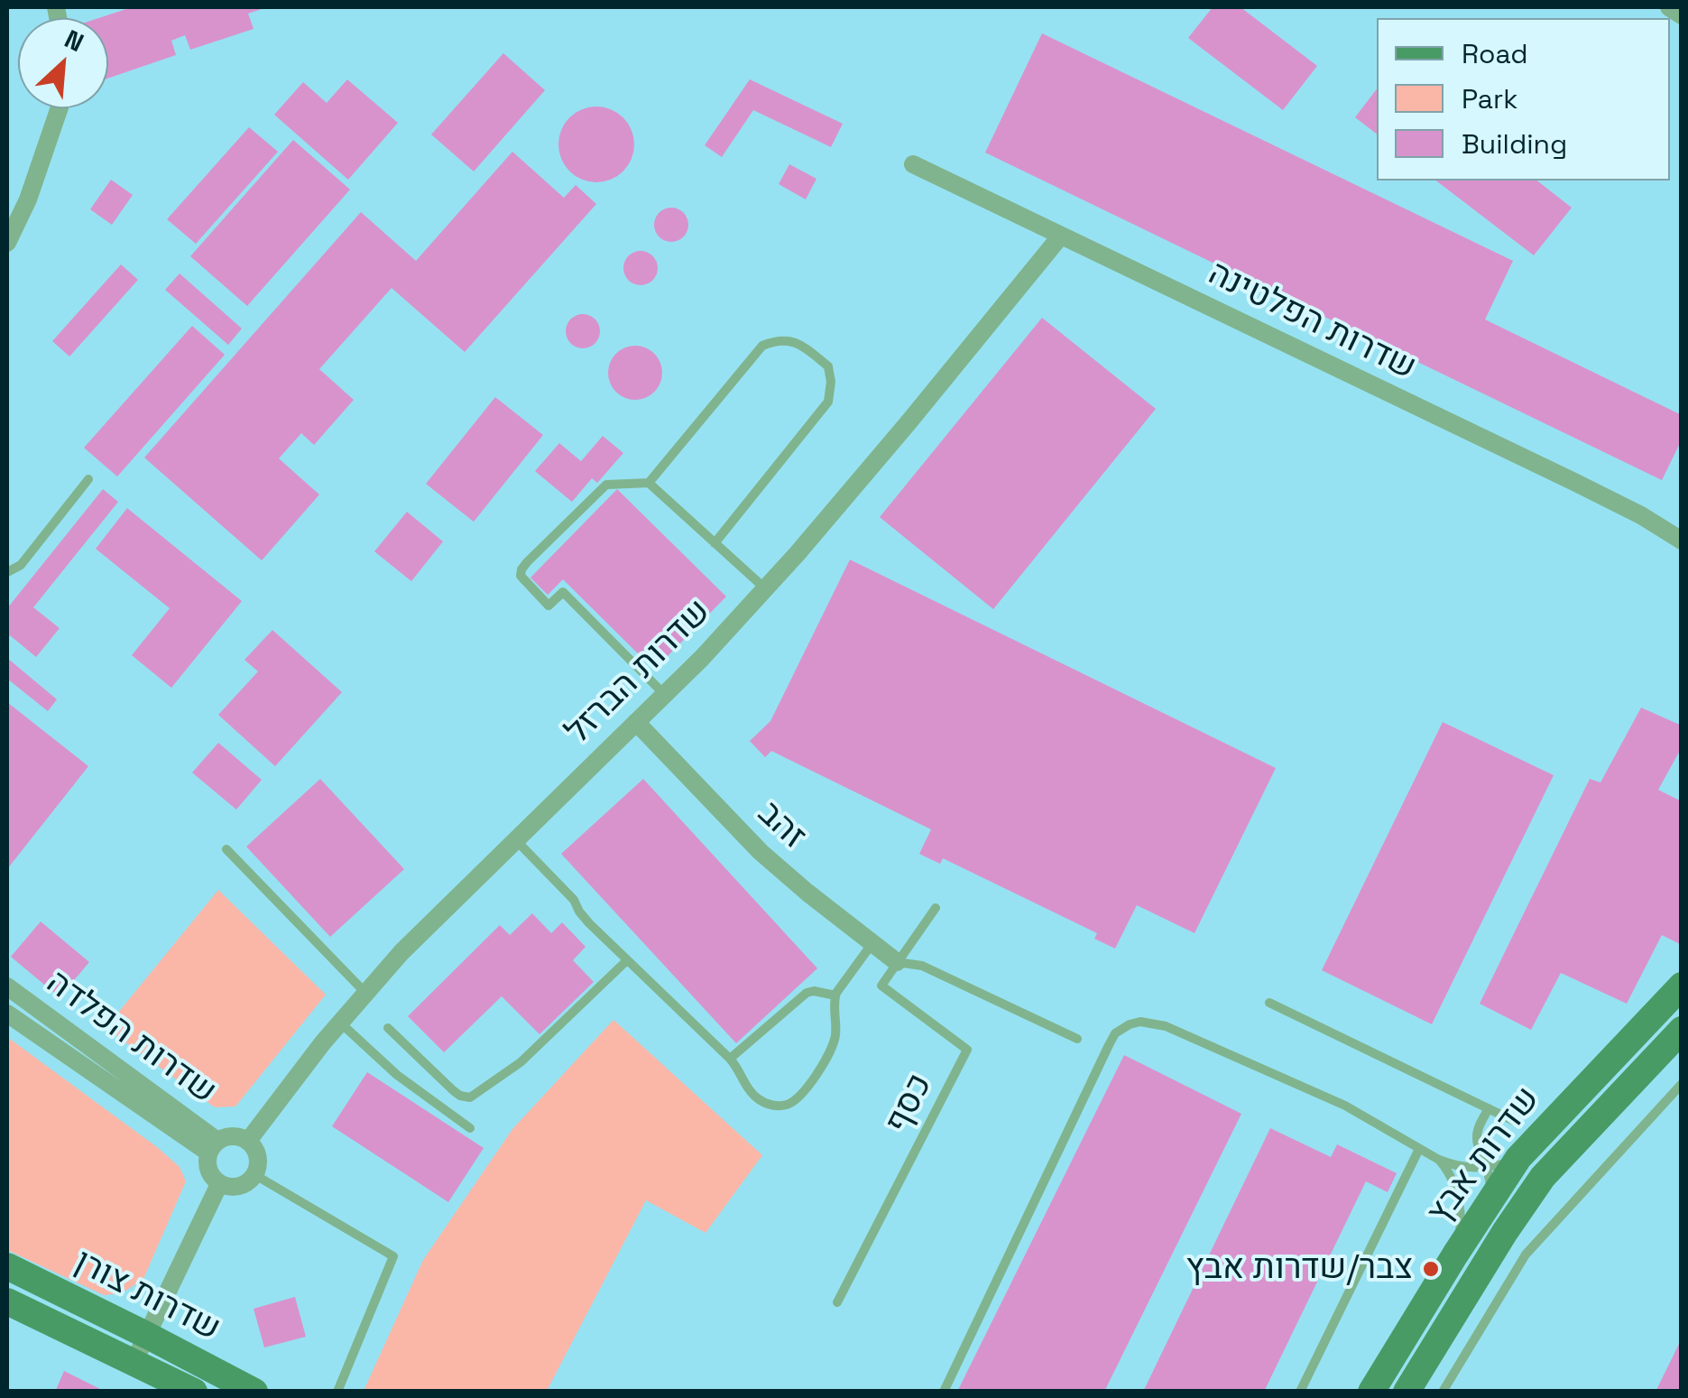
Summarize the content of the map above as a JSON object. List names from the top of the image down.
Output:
{
  "streets": {
    "street": [
      "שדרות הפלטינה",
      "שדרות הברזל",
      "זהב",
      "שדרות הפלדה",
      "שדרות אבץ",
      "שדרות צורן"
    ],
    "lane": ["כסף"]
  },
  "crossings": [
    ["שדרות הפלטינה", "שדרות הברזל"],
    ["שדרות הברזל", "זהב"],
    ["שדרות הברזל", "שדרות הפלדה"],
    ["זהב", "כסף"]
  ],
  "places": ["צבר/שדרות אבץ"],
  "legend": ["Road", "Park", "Building"],
  "north": "top right"
}
